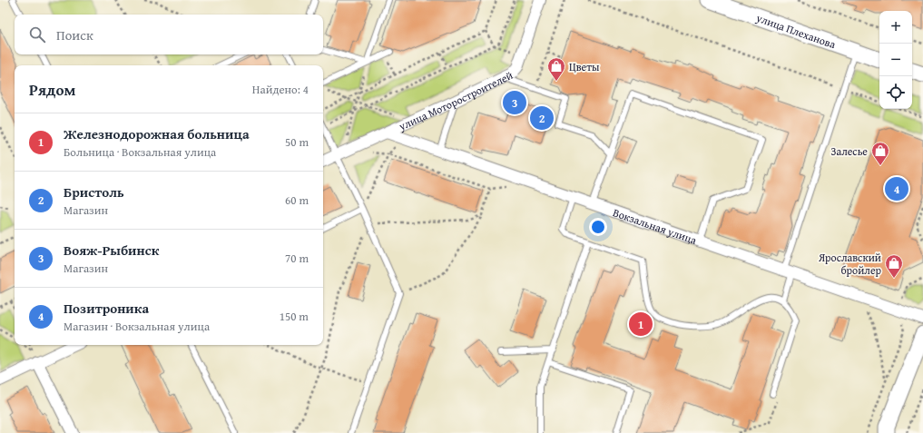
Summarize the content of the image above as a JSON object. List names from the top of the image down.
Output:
{
  "streets": {
    "main road": ["улица Плеханова"],
    "street": ["улица Моторостроителей", "Вокзальная улица"]
  },
  "crossings": [
    ["улица Моторостроителей", "Вокзальная улица"]
  ],
  "places": {
    "shop": ["Цветы", "Залесье", "Ярославский бройлер"]
  },
  "page": {
    "map_buttons": ["+", "−"],
    "search": "Поиск",
    "heading": ["Рядом", "Найдено: 4"],
    "pins": [
      "3",
      "2",
      "4",
      "1"
    ],
    "list": [
      {
        "mark": "1",
        "name": "Железнодорожная больница",
        "note": "Больница · Вокзальная улица",
        "value": "50 m"
      },
      {
        "mark": "2",
        "name": "Бристоль",
        "note": "Магазин",
        "value": "60 m"
      },
      {
        "mark": "3",
        "name": "Вояж-Рыбинск",
        "note": "Магазин",
        "value": "70 m"
      },
      {
        "mark": "4",
        "name": "Позитроника",
        "note": "Магазин · Вокзальная улица",
        "value": "150 m"
      }
    ]
  }
}
